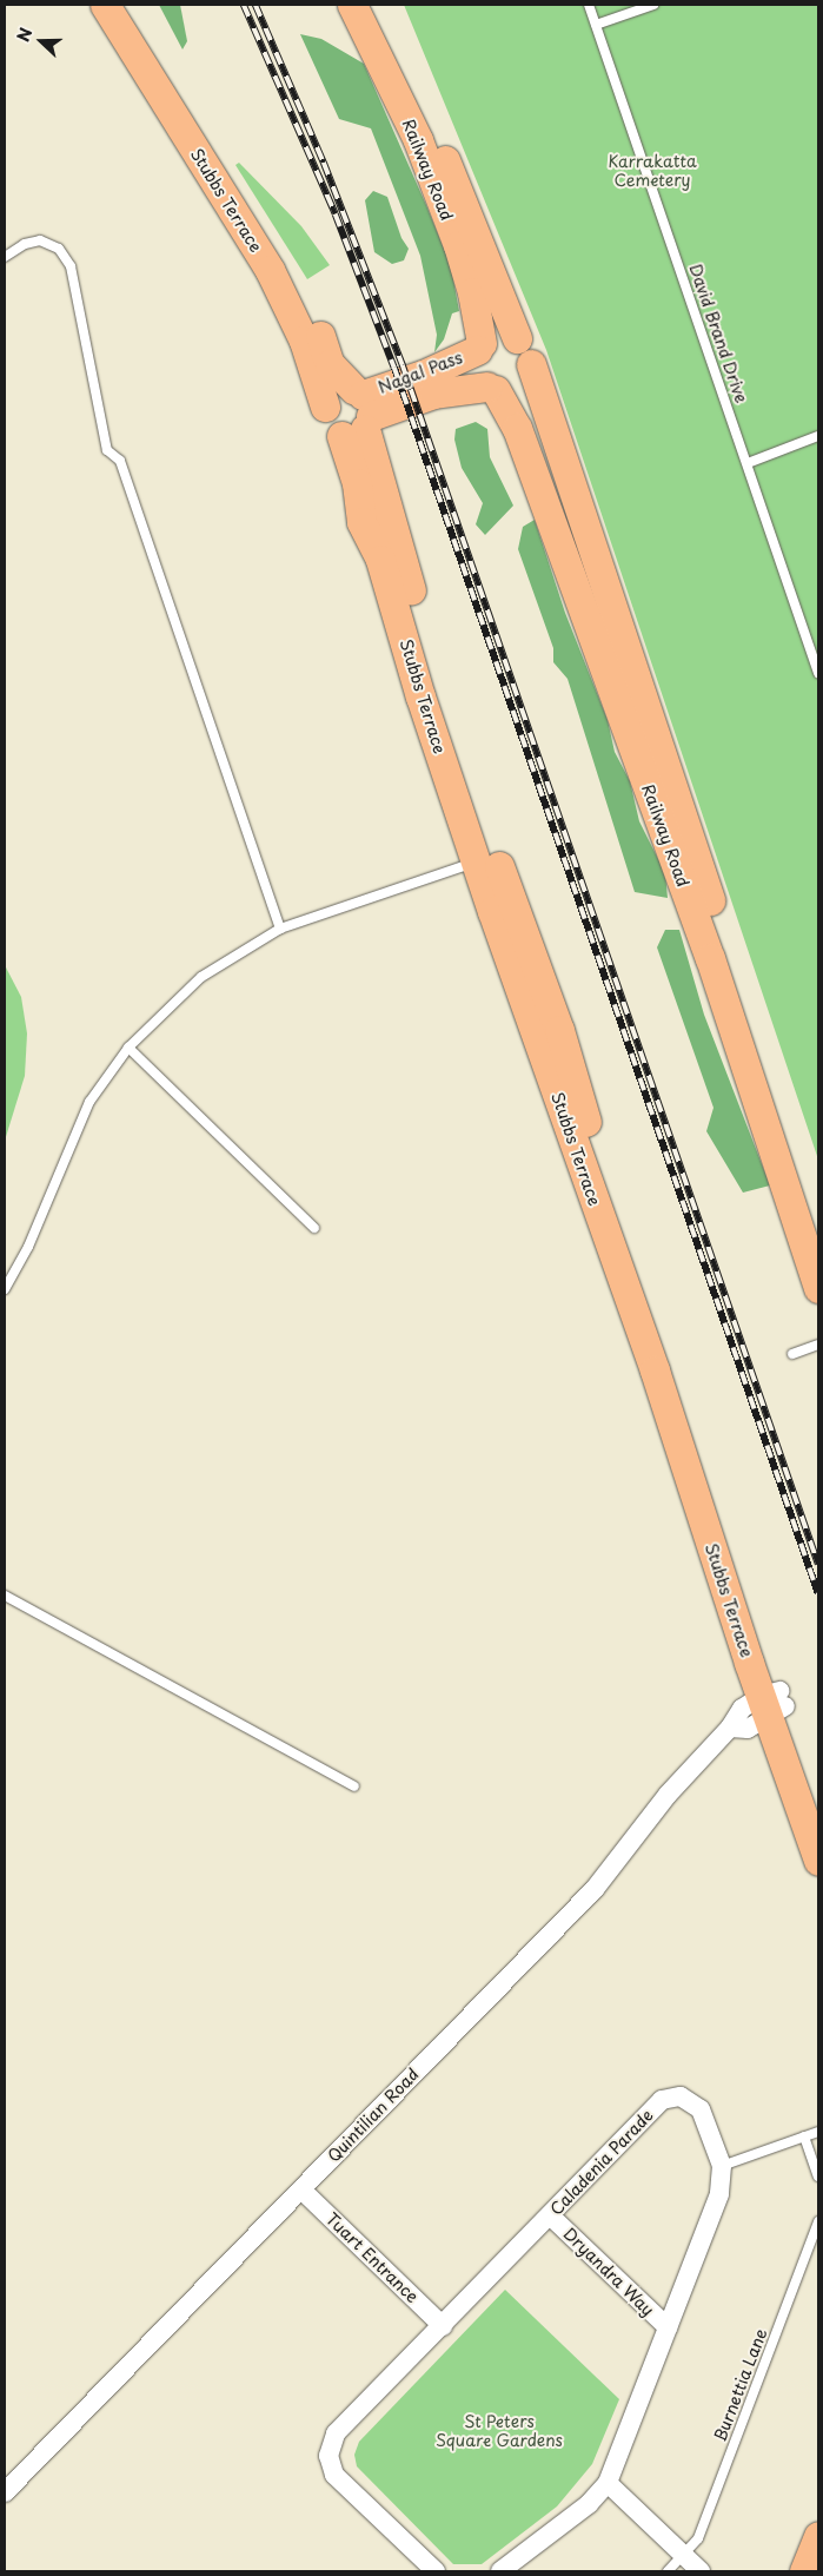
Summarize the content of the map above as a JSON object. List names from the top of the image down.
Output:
{
  "streets": {
    "main road": ["Railway Road", "Stubbs Terrace", "Nagal Pass"],
    "street": [
      "Quintilian Road",
      "Caladenia Parade",
      "Tuart Entrance",
      "Dryandra Way"
    ],
    "lane": ["David Brand Drive", "Burnettia Lane"]
  },
  "crossings": [
    ["Railway Road", "Nagal Pass"],
    ["Stubbs Terrace", "Nagal Pass"],
    ["Stubbs Terrace", "Quintilian Road"],
    ["Quintilian Road", "Tuart Entrance"],
    ["Caladenia Parade", "Tuart Entrance"],
    ["Caladenia Parade", "Dryandra Way"]
  ],
  "parks": ["Karrakatta Cemetery", "St Peters Square Gardens"],
  "north": "left"
}
